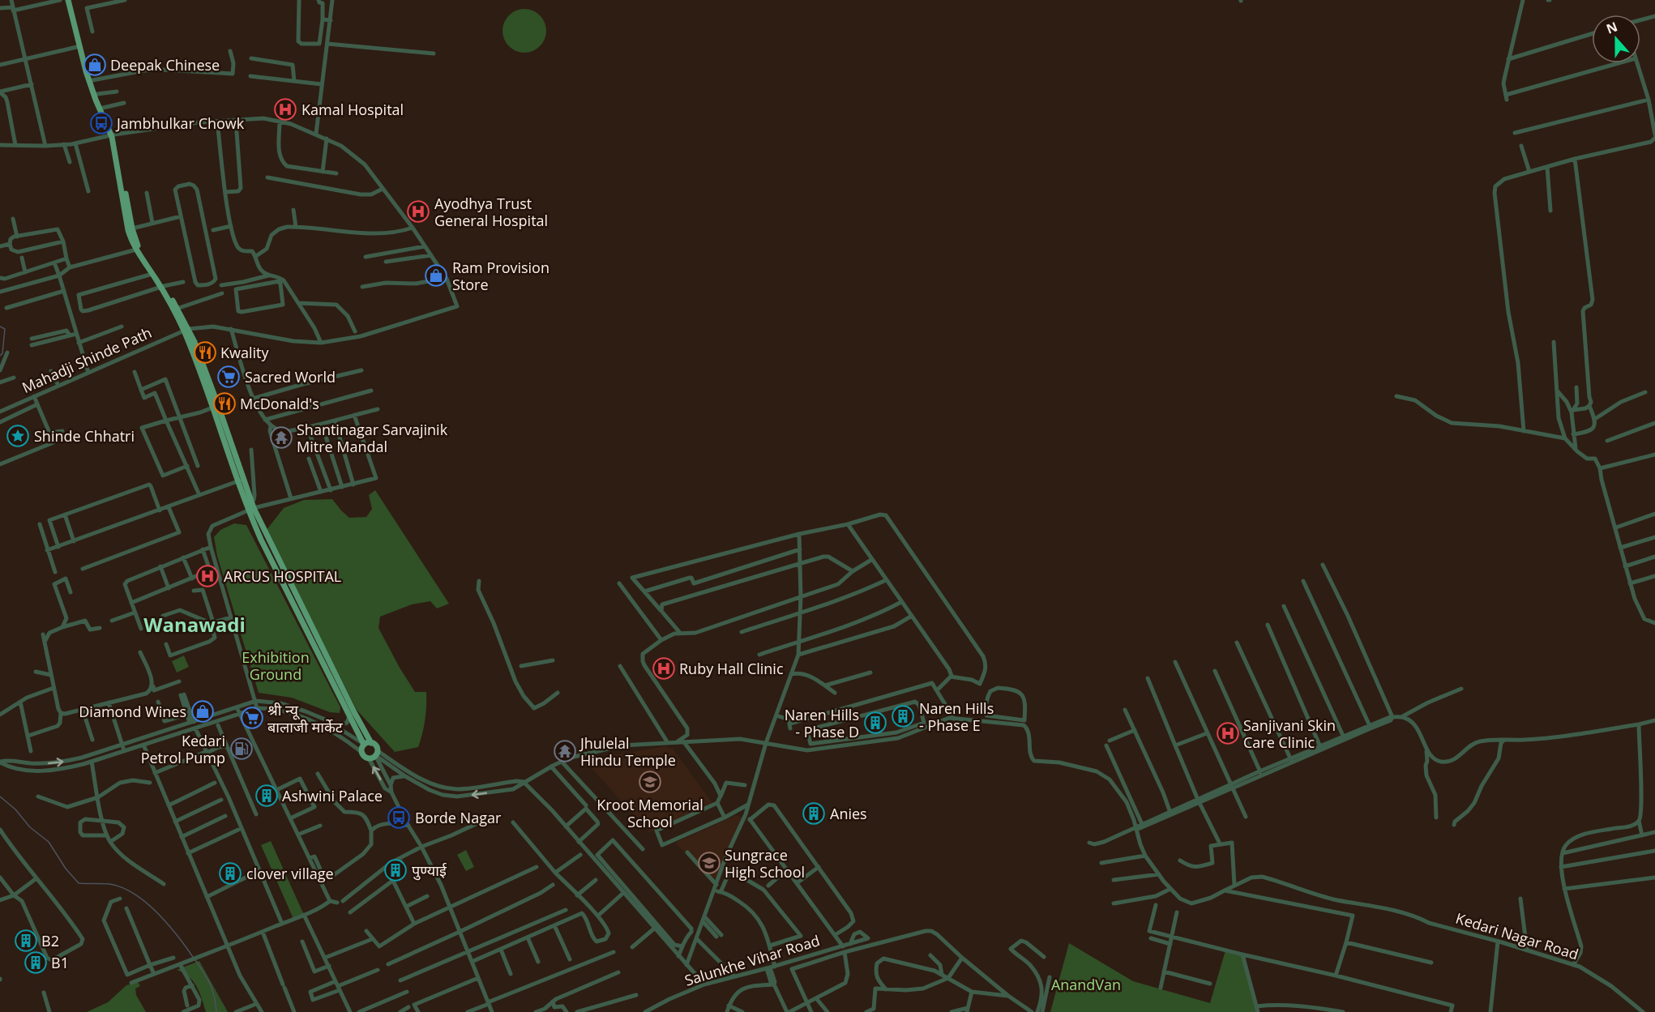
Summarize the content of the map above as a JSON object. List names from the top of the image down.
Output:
{
  "streets": {
    "street": ["Mahadji Shinde Path", "Kedari Nagar Road", "Salunkhe Vihar Road"]
  },
  "districts": ["Wanawadi"],
  "parks": ["Exhibition Ground", "AnandVan"],
  "places": {
    "shop": ["Deepak Chinese", "Ram Provision Store", "Diamond Wines"],
    "hospital": [
      "Kamal Hospital",
      "Ayodhya Trust General Hospital",
      "ARCUS HOSPITAL",
      "Ruby Hall Clinic",
      "Sanjivani Skin Care Clinic"
    ],
    "bus stop": ["Jambhulkar Chowk", "Borde Nagar"],
    "restaurant": ["Kwality", "McDonald's"],
    "supermarket": ["Sacred World", "श्री न्यू बालाजी मार्केट"],
    "place": ["Shinde Chhatri"],
    "temple": ["Shantinagar Sarvajinik Mitre Mandal", "Jhulelal Hindu Temple"],
    "building": [
      "Naren Hills - Phase E",
      "Naren Hills - Phase D",
      "Ashwini Palace",
      "Anies",
      "पुण्याई",
      "clover village",
      "B2",
      "B1"
    ],
    "fuel station": ["Kedari Petrol Pump"],
    "school or university": ["Kroot Memorial School", "Sungrace High School"]
  },
  "north": "top"
}
